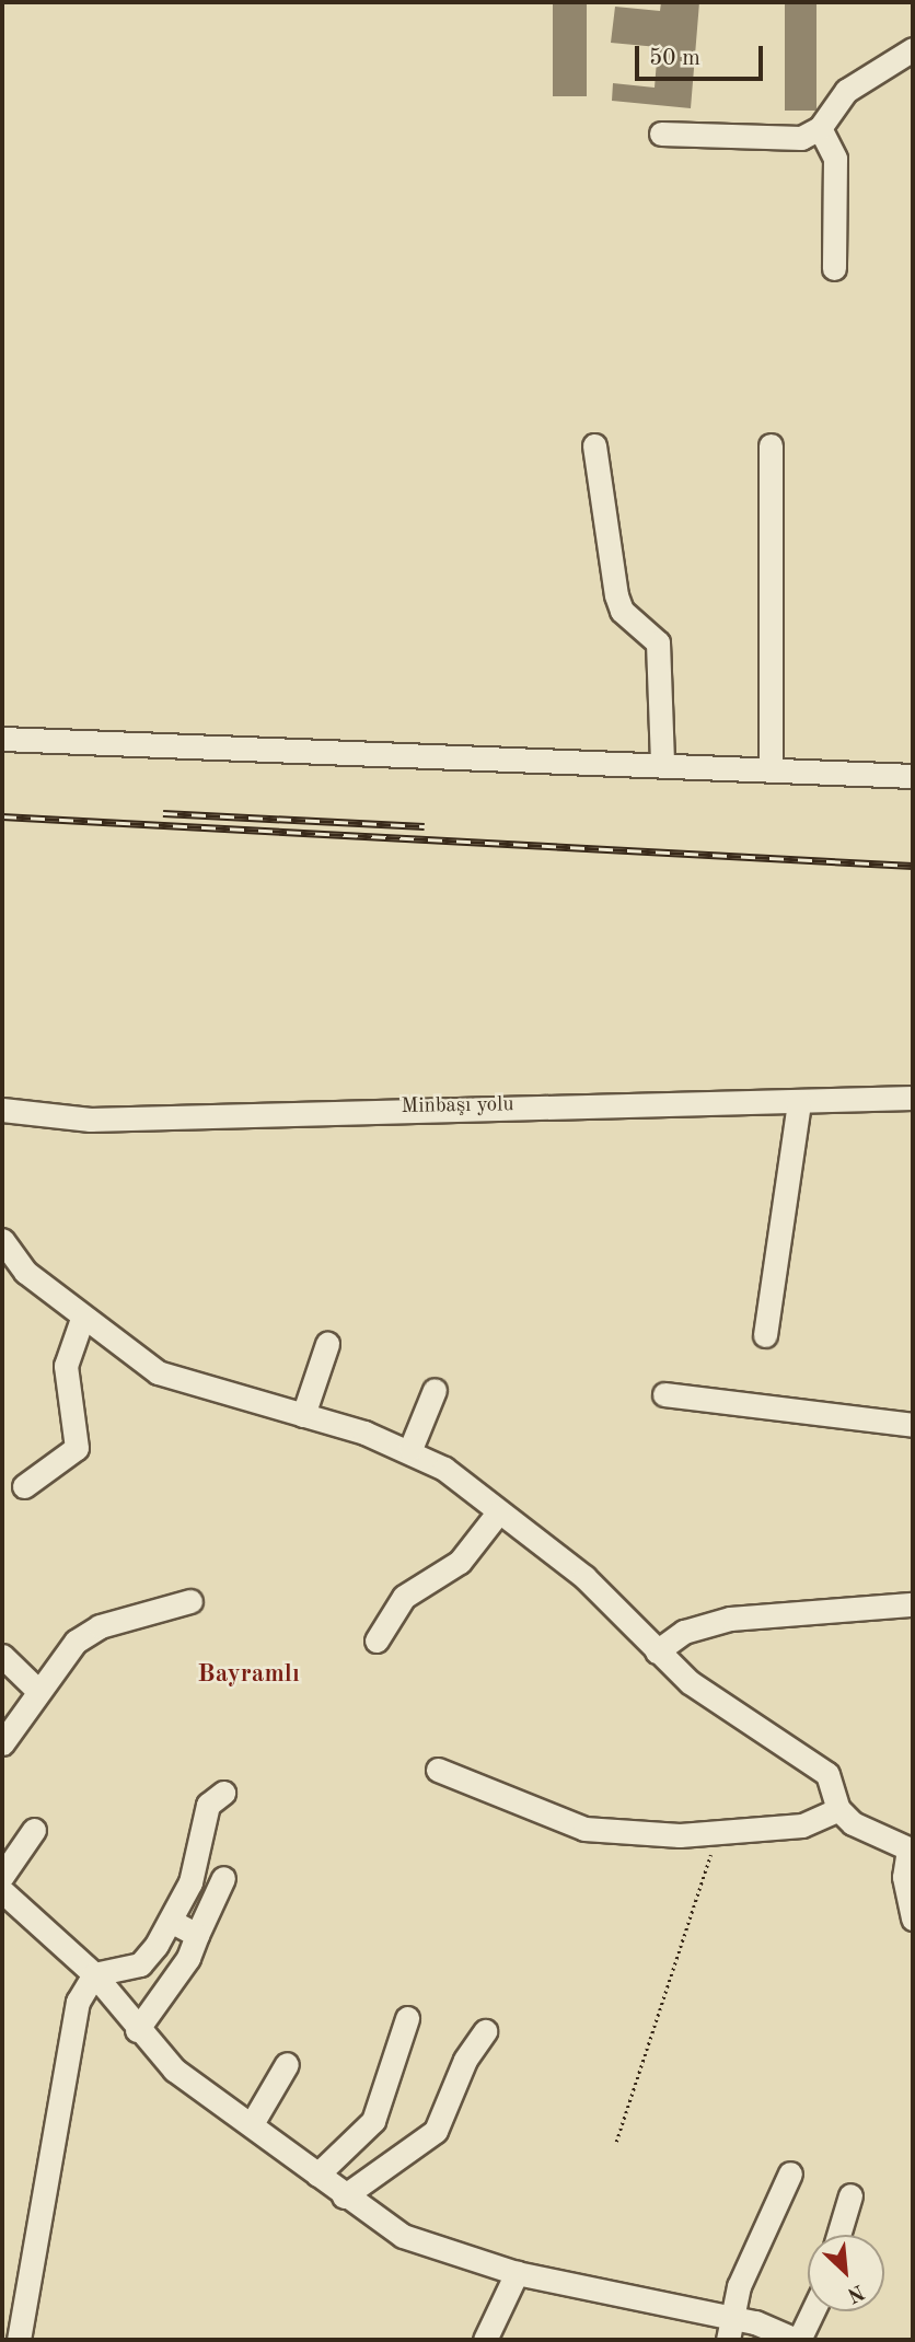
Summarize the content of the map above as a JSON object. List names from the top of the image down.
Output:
{
  "streets": {
    "street": ["Minbaşı yolu"]
  },
  "districts": ["Bayramlı"],
  "scale_bar": "50 m",
  "north": "bottom right"
}
